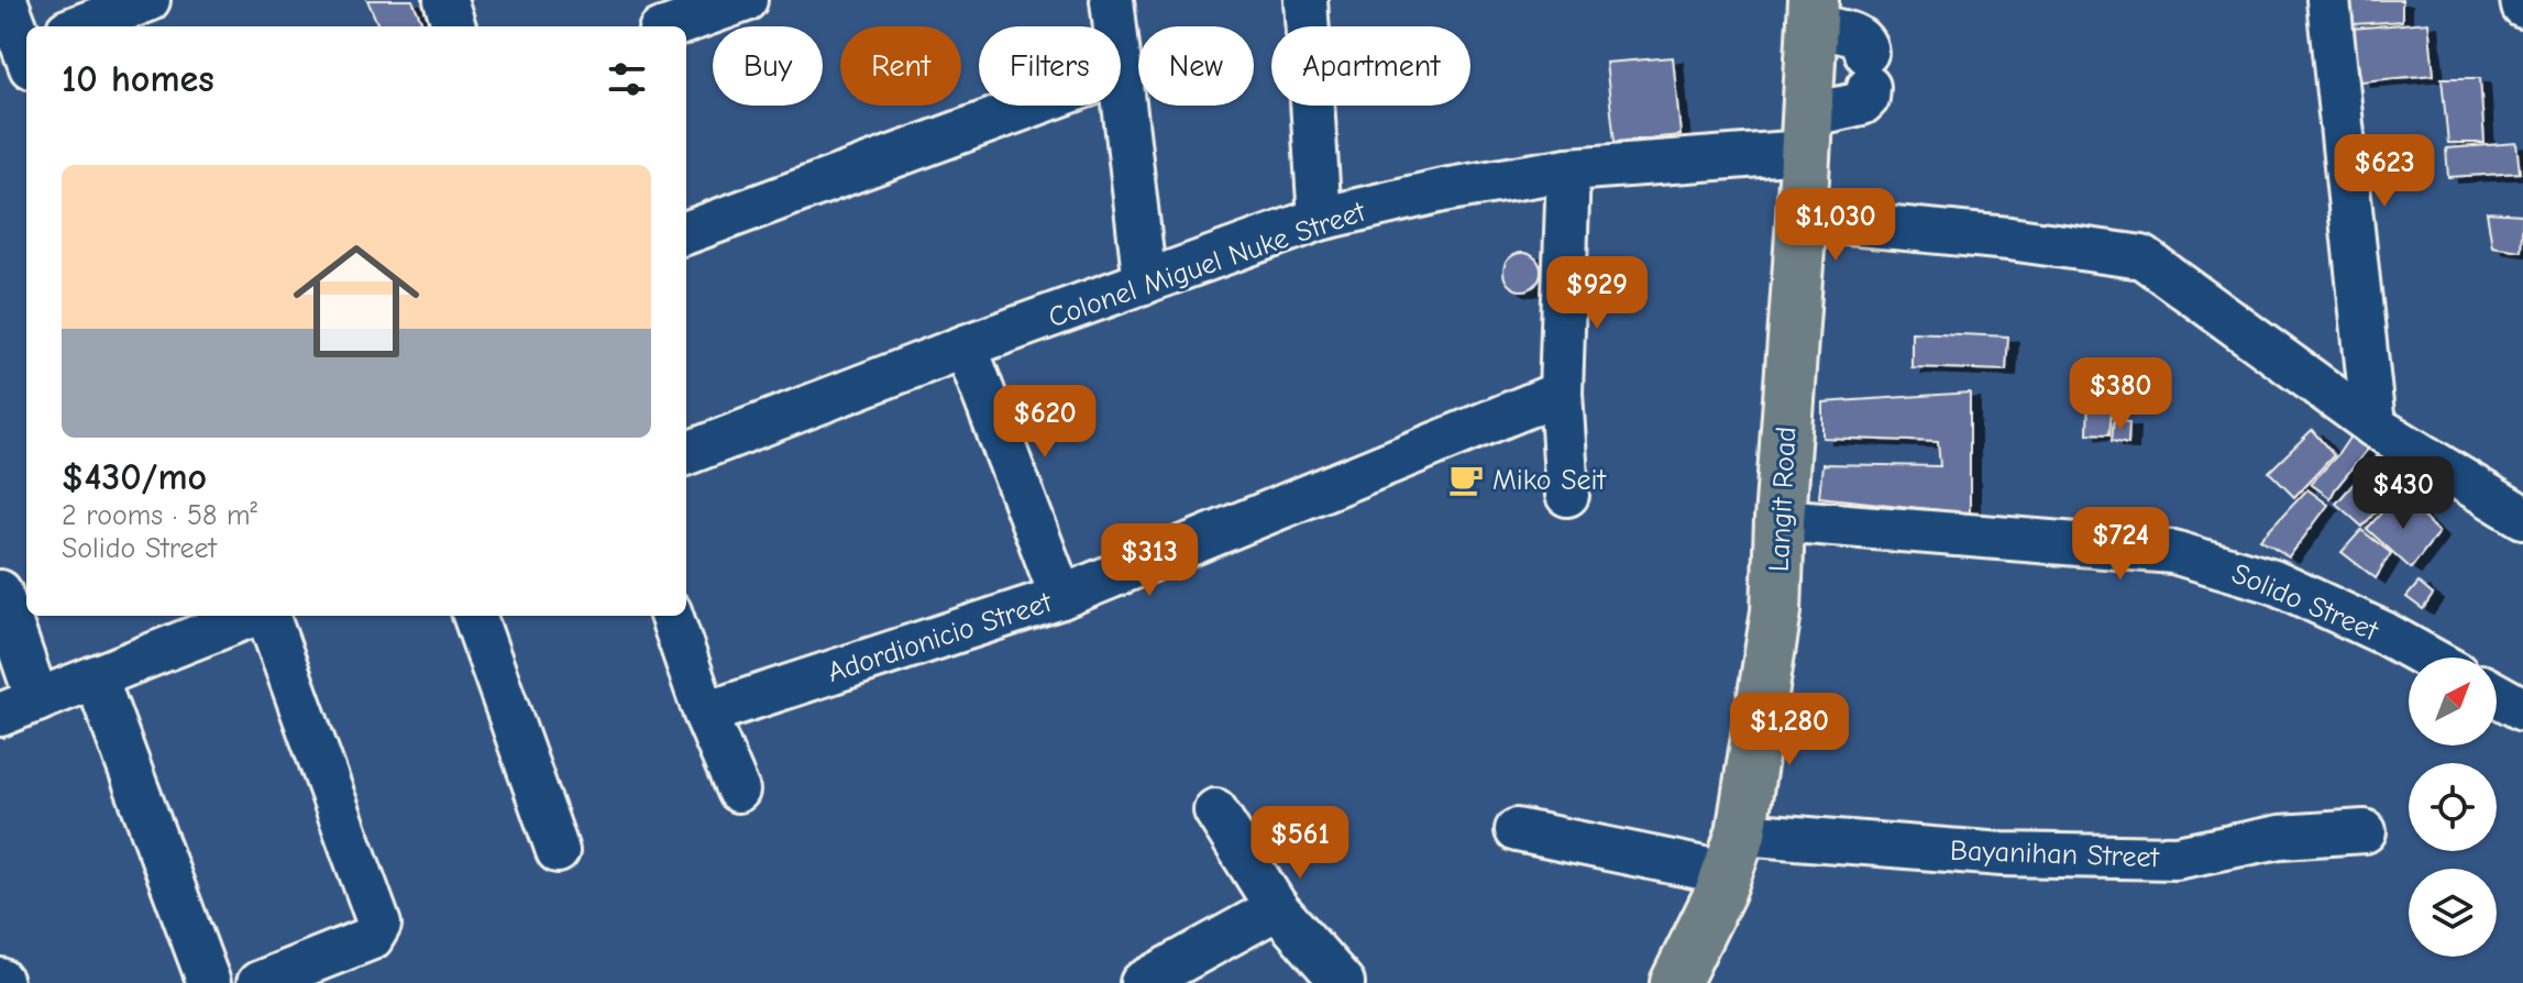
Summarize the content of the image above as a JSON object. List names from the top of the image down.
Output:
{
  "streets": {
    "main road": ["Langit Road"],
    "street": [
      "Colonel Miguel Nuke Street",
      "Solido Street",
      "Adordionicio Street",
      "Bayanihan Street"
    ]
  },
  "crossings": [
    ["Colonel Miguel Nuke Street", "Langit Road"],
    ["Langit Road", "Solido Street"],
    ["Langit Road", "Bayanihan Street"]
  ],
  "places": {
    "cafe": ["Miko Seit"]
  },
  "north": "top right",
  "page": {
    "chip": [
      "Buy",
      "Rent",
      "Filters",
      "New",
      "Apartment"
    ],
    "heading": "10 homes",
    "list": [
      {
        "name": "$430/mo",
        "note": "2 rooms · 58 m² · Solido Street"
      }
    ],
    "price": [
      "$623",
      "$1,030",
      "$929",
      "$380",
      "$620",
      "$430",
      "$724",
      "$313",
      "$1,280",
      "$561"
    ]
  }
}
